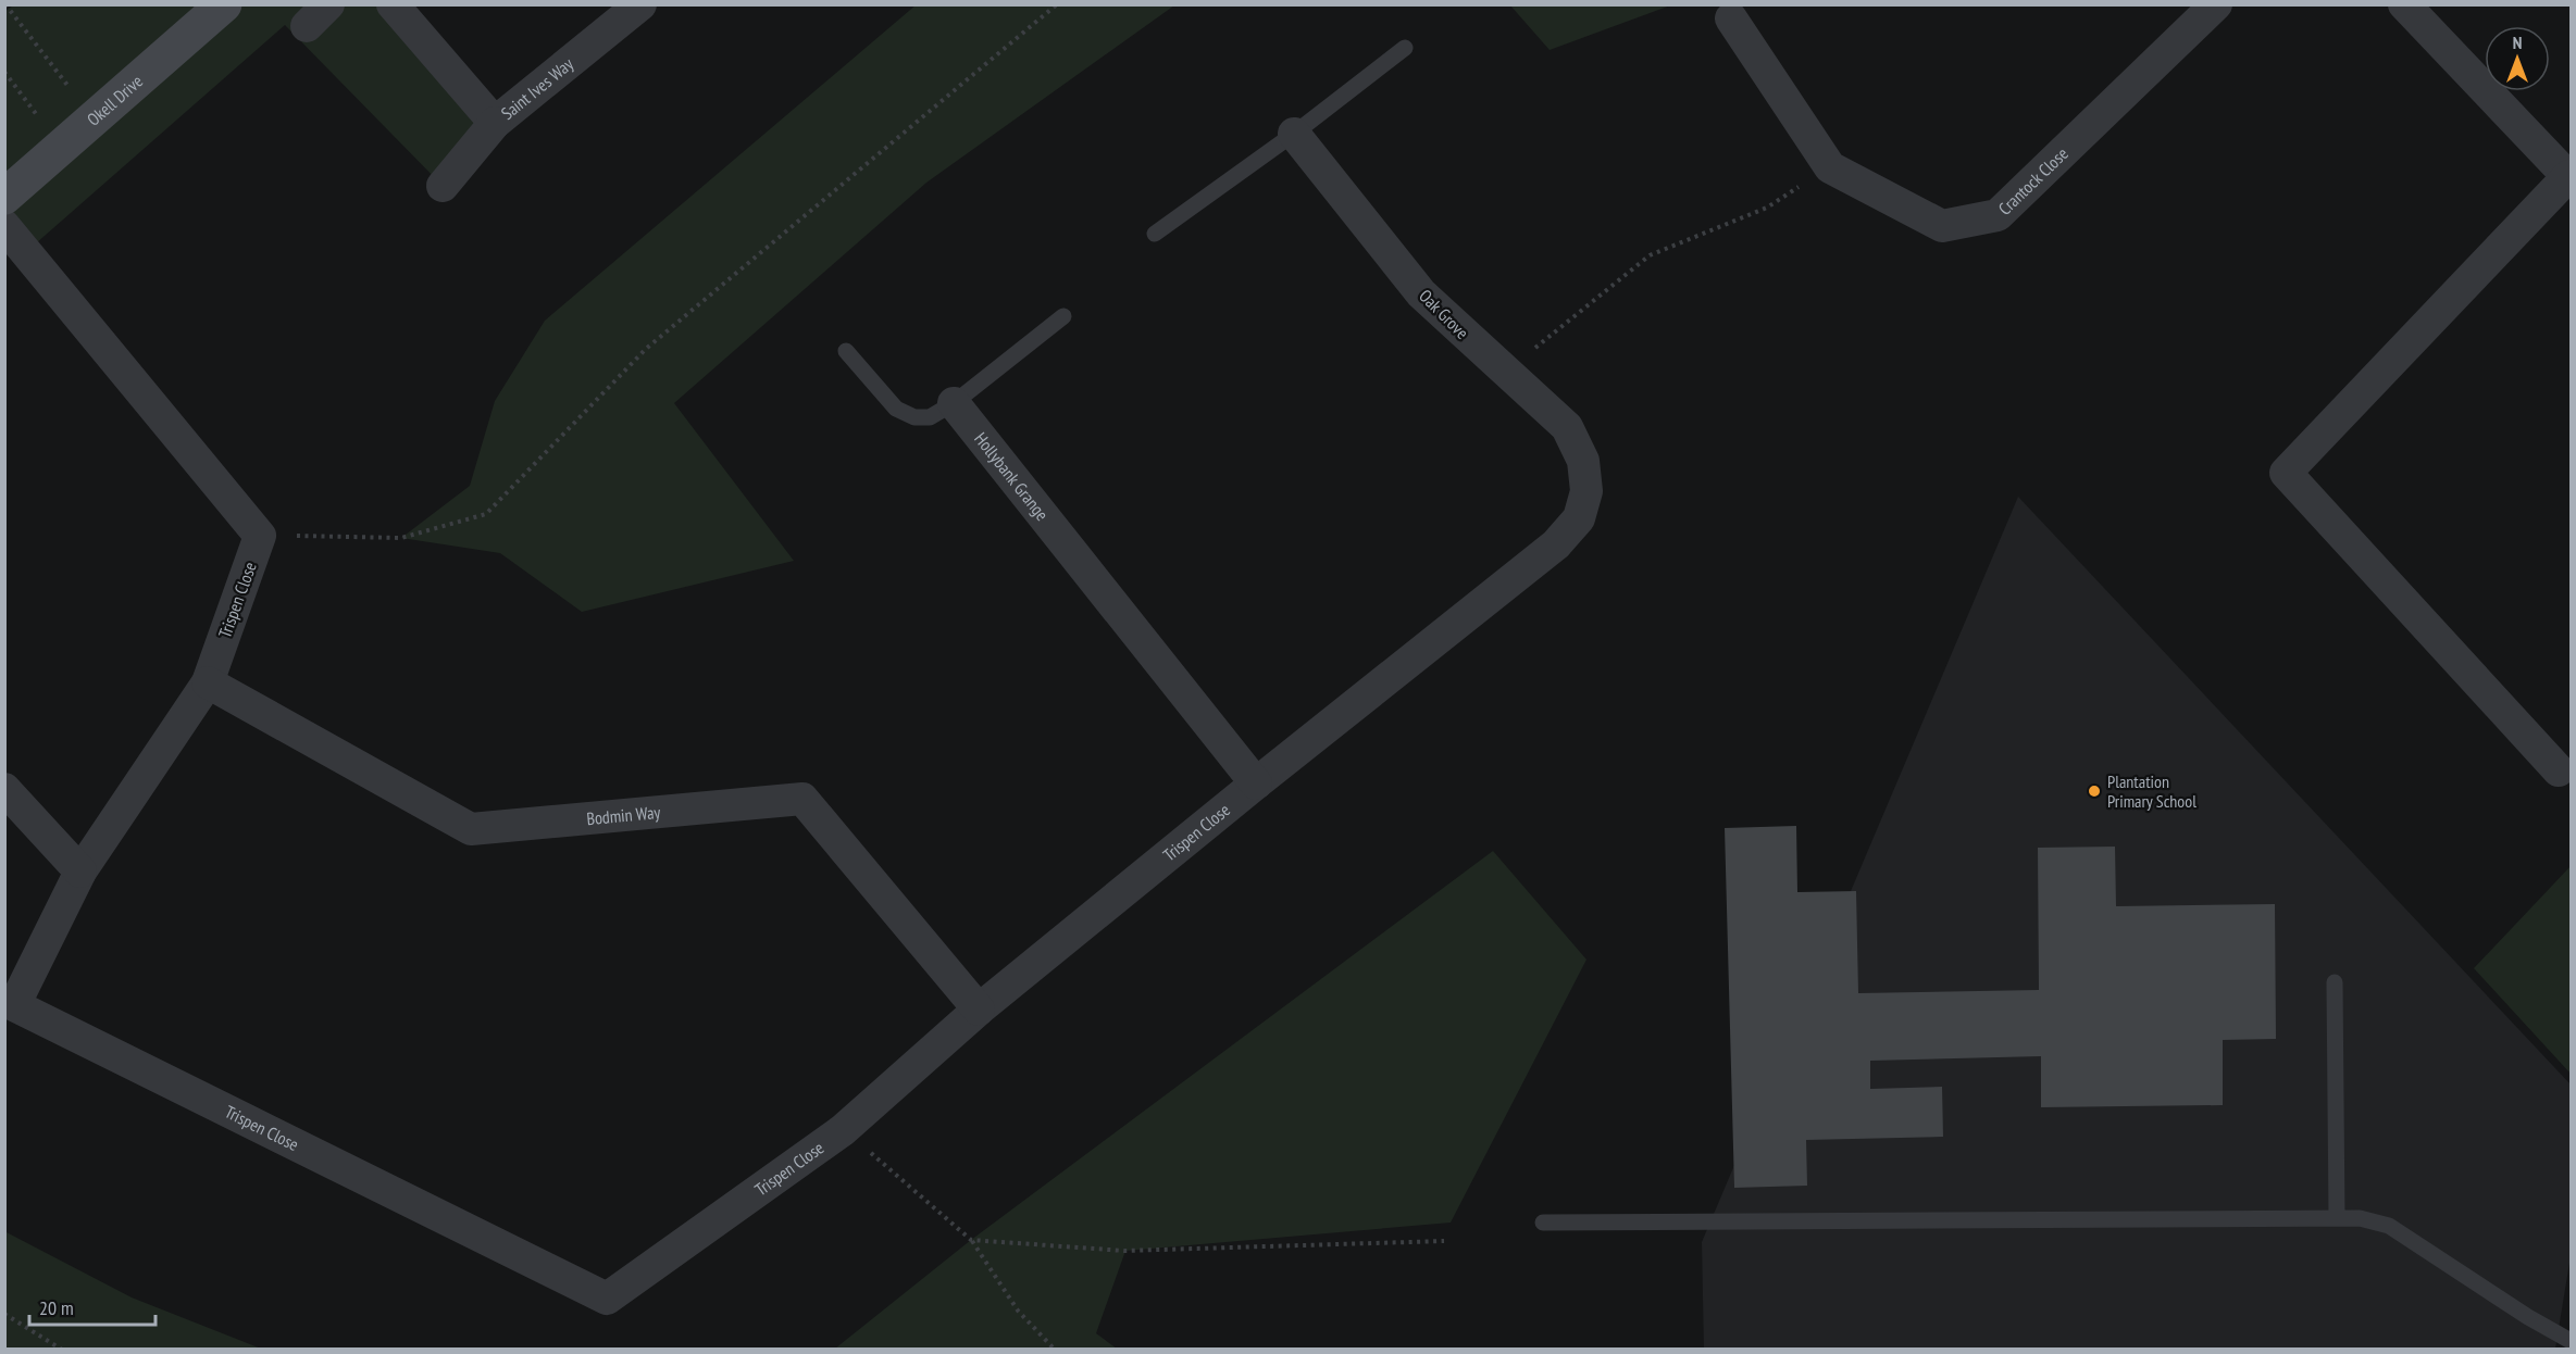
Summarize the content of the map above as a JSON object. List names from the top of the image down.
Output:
{
  "streets": {
    "street": [
      "Saint Ives Way",
      "Okell Drive",
      "Crantock Close",
      "Oak Grove",
      "Hollybank Grange",
      "Trispen Close",
      "Bodmin Way"
    ]
  },
  "crossings": [
    ["Oak Grove", "Trispen Close"],
    ["Hollybank Grange", "Trispen Close"],
    ["Trispen Close", "Bodmin Way"]
  ],
  "places": ["Plantation Primary School"],
  "scale_bar": "20 m",
  "north": "top"
}
